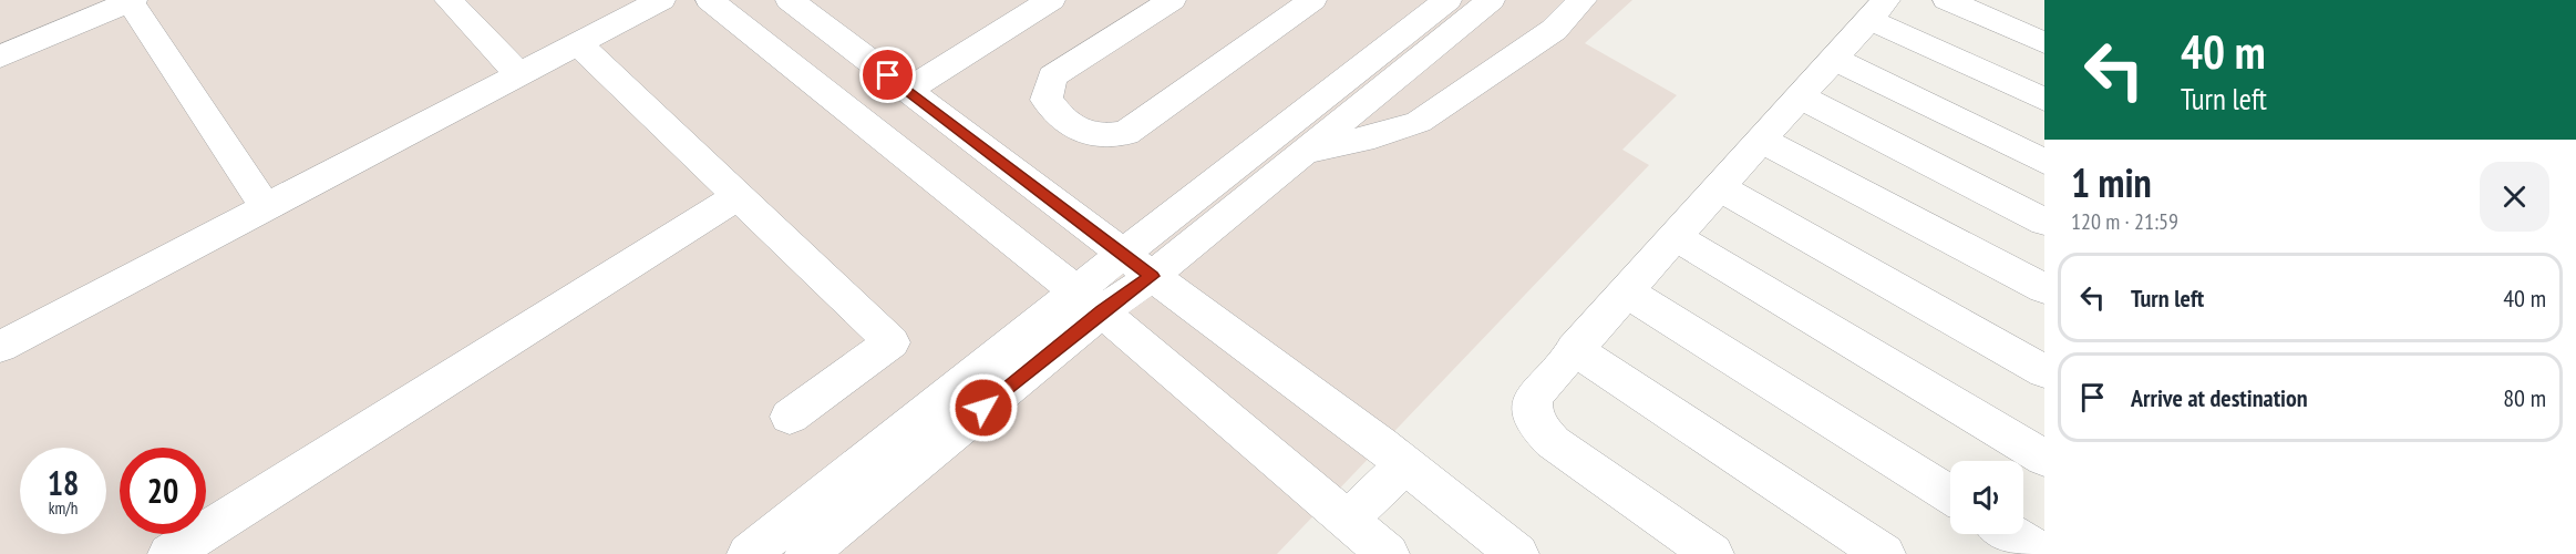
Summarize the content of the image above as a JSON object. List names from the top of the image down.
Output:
{
  "page": {
    "turn": ["40 m", "Turn left"],
    "heading": ["1 min", "120 m · 21:59"],
    "list": [
      {
        "name": "Turn left",
        "value": "40 m"
      },
      {
        "name": "Arrive at destination",
        "value": "80 m"
      }
    ],
    "speed": "18 km/h",
    "limit": "20"
  }
}
